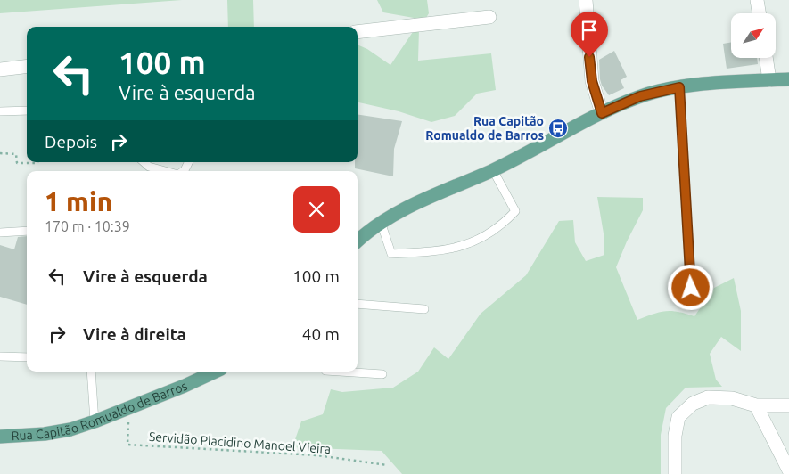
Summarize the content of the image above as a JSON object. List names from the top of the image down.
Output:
{
  "streets": {
    "main road": ["Rua Capitão Romualdo de Barros"],
    "path": ["Servidão Placidino Manoel Vieira"]
  },
  "crossings": [
    ["Rua Capitão Romualdo de Barros", "Servidão Placidino Manoel Vieira"]
  ],
  "places": {
    "bus stop": ["Rua Capitão Romualdo de Barros"]
  },
  "north": "top right",
  "page": {
    "turn": ["100 m", "Vire à esquerda"],
    "then": "Depois",
    "heading": ["1 min", "170 m · 10:39"],
    "list": [
      {
        "name": "Vire à esquerda",
        "value": "100 m"
      },
      {
        "name": "Vire à direita",
        "value": "40 m"
      }
    ]
  }
}
